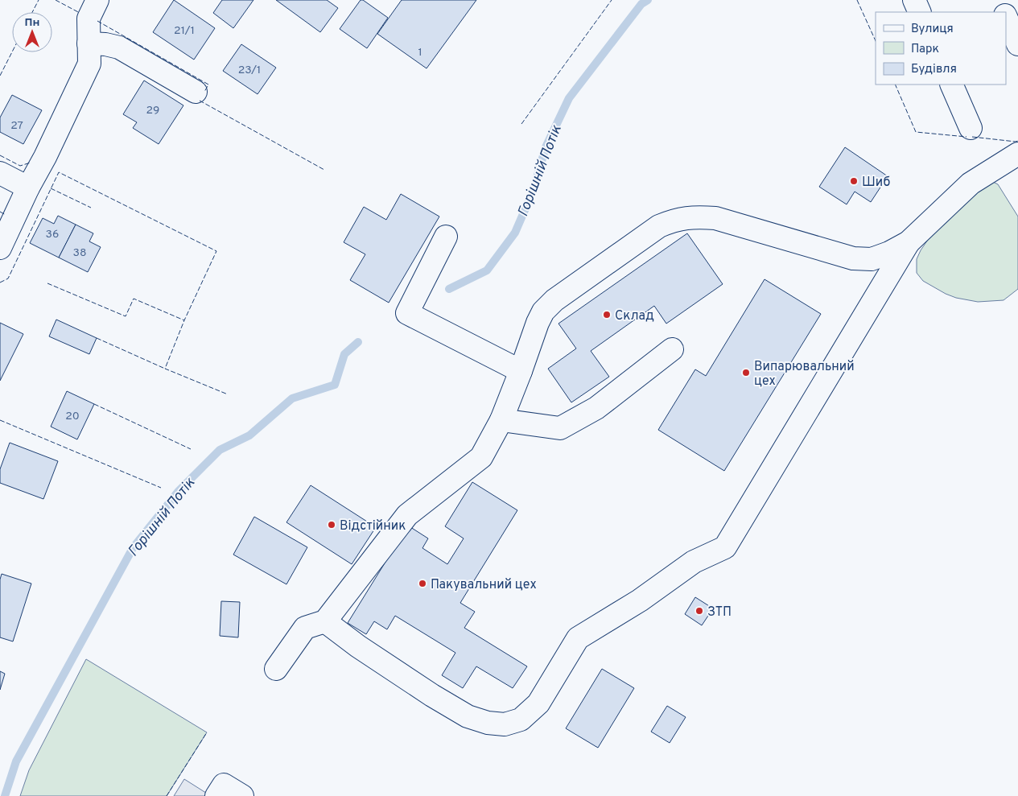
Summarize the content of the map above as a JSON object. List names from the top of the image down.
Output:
{
  "water": ["Горішній Потік"],
  "places": [
    "Шиб",
    "Склад",
    "Випарювальний цех",
    "Відстійник",
    "Пакувальний цех",
    "ЗТП"
  ],
  "house_numbers": [
    "21/1",
    "1",
    "23/1",
    "29",
    "27",
    "36",
    "38",
    "20"
  ],
  "legend": ["Вулиця", "Парк", "Будівля"],
  "north": "top"
}
